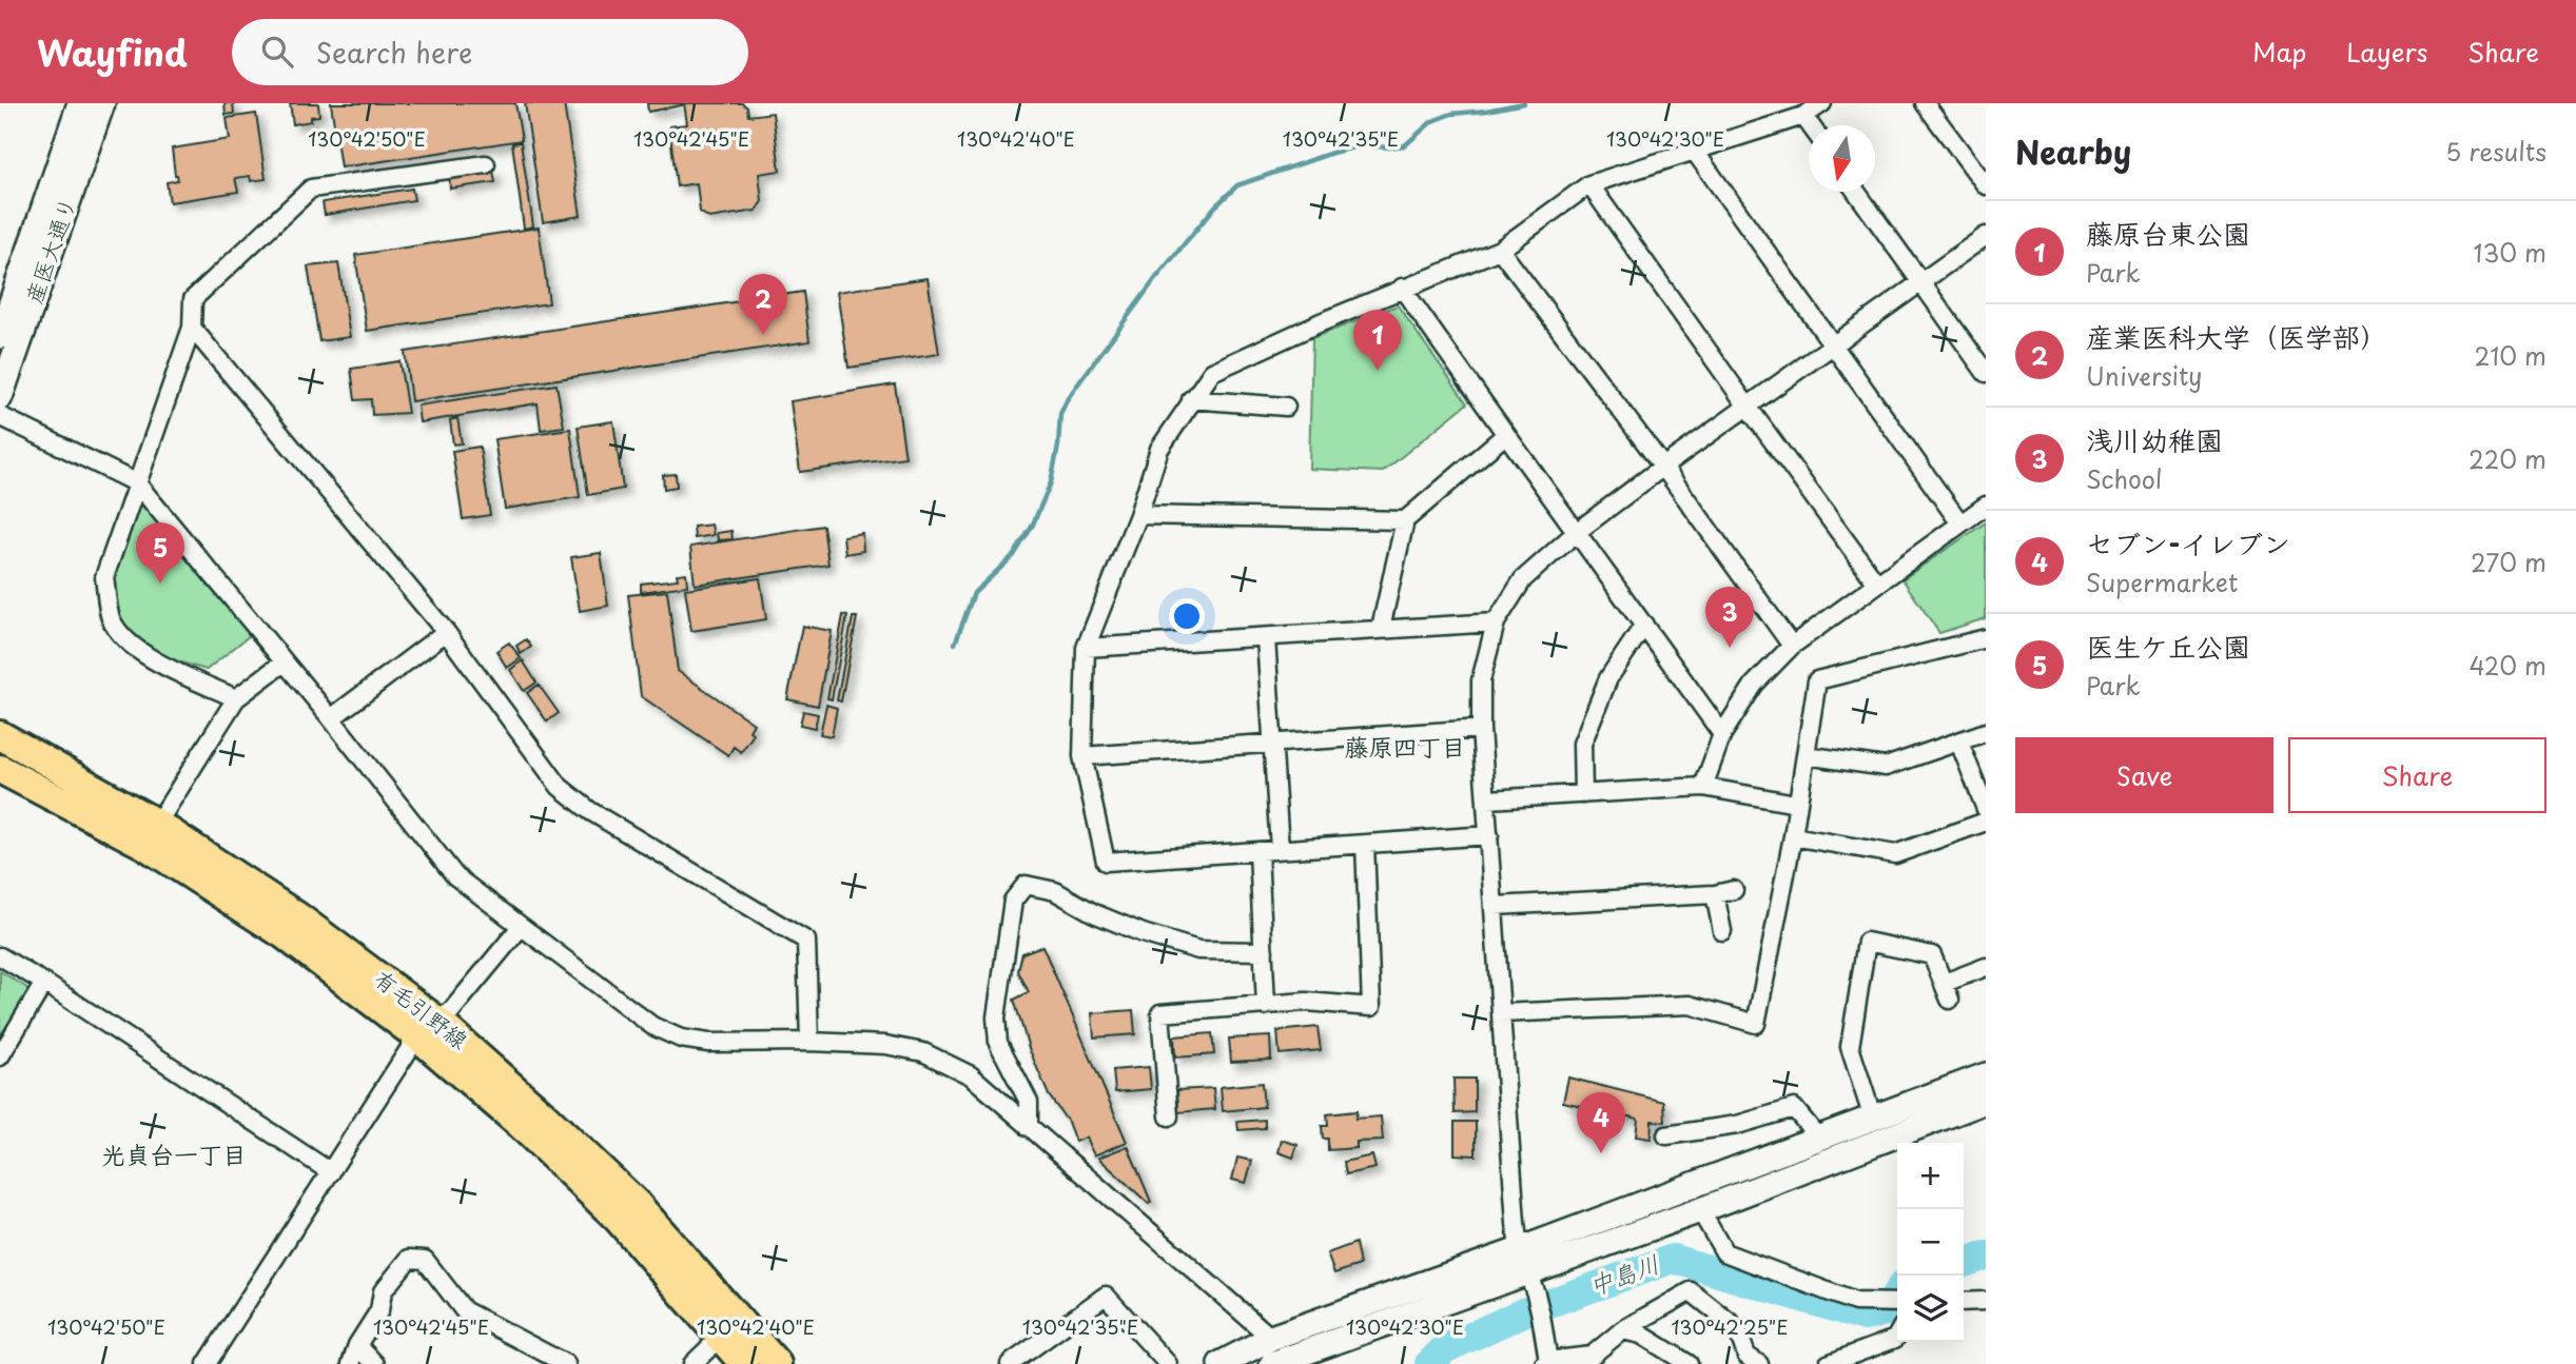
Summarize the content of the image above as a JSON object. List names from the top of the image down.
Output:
{
  "streets": {
    "main road": ["有毛引野線"],
    "street": ["産医大通り"]
  },
  "districts": ["藤原四丁目", "光貞台一丁目"],
  "water": ["中島川"],
  "north": "bottom",
  "page": {
    "header": "Wayfind",
    "search": "Search here",
    "nav": ["Map", "Layers", "Share"],
    "heading": ["Nearby", "5 results"],
    "list": [
      {
        "mark": "1",
        "name": "藤原台東公園",
        "note": "Park",
        "value": "130 m"
      },
      {
        "mark": "2",
        "name": "産業医科大学（医学部）",
        "note": "University",
        "value": "210 m"
      },
      {
        "mark": "3",
        "name": "浅川幼稚園",
        "note": "School",
        "value": "220 m"
      },
      {
        "mark": "4",
        "name": "セブン-イレブン",
        "note": "Supermarket",
        "value": "270 m"
      },
      {
        "mark": "5",
        "name": "医生ケ丘公園",
        "note": "Park",
        "value": "420 m"
      }
    ],
    "pins": [
      "2",
      "1",
      "5",
      "3",
      "4"
    ],
    "buttons": ["Save", "Share"],
    "map_buttons": ["+", "−"]
  },
  "coordinates": [
    "130°42'50\"E",
    "130°42'45\"E",
    "130°42'40\"E",
    "130°42'35\"E",
    "130°42'30\"E",
    "130°42'25\"E"
  ]
}
